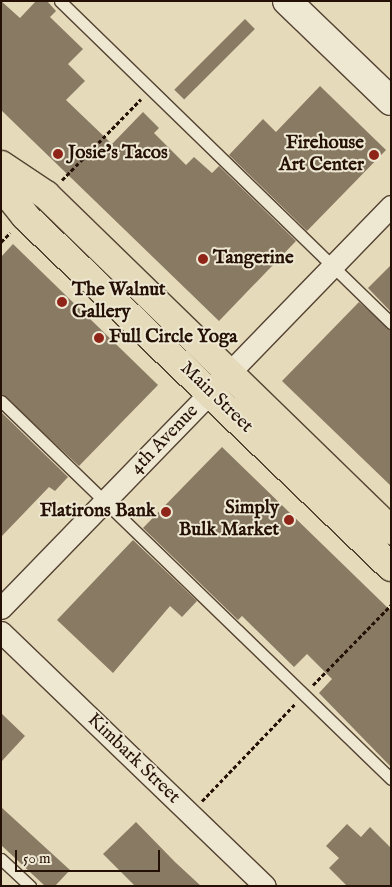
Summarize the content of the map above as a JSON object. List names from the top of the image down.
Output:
{
  "streets": {
    "highway": ["Main Street"],
    "street": ["4th Avenue", "Kimbark Street"]
  },
  "crossings": [
    ["Main Street", "4th Avenue"]
  ],
  "places": [
    "Josie’s Tacos",
    "Firehouse Art Center",
    "Tangerine",
    "The Walnut Gallery",
    "Full Circle Yoga",
    "Flatirons Bank",
    "Simply Bulk Market"
  ],
  "scale_bar": "50 m"
}
